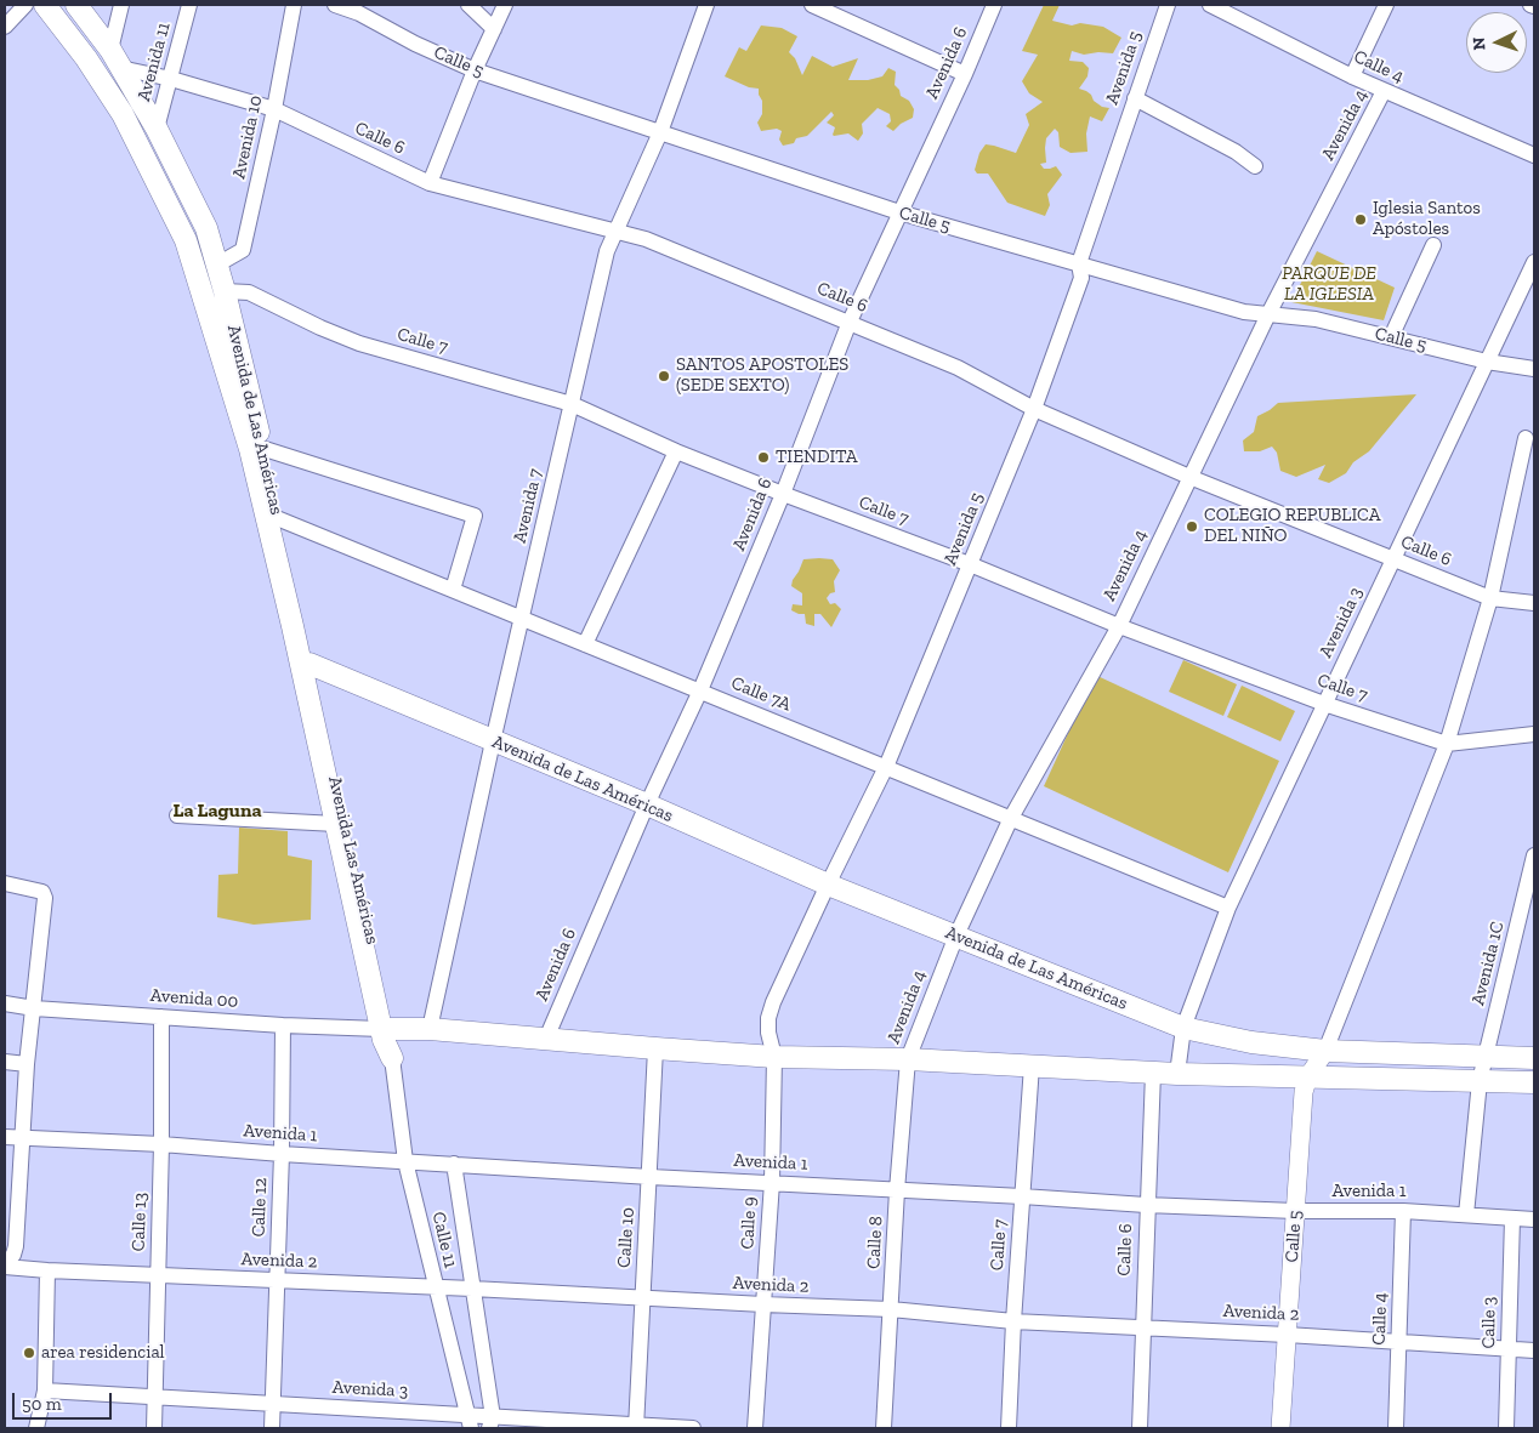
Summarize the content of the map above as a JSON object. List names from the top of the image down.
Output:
{
  "streets": {
    "main road": ["Avenida de Las Américas", "Avenida Las Américas"],
    "street": [
      "Avenida 11",
      "Calle 5",
      "Avenida 6",
      "Calle 4",
      "Avenida 5",
      "Avenida 4",
      "Avenida 10",
      "Calle 6",
      "Calle 7",
      "Avenida 7",
      "Avenida 3",
      "Calle 7A",
      "Avenida 1C",
      "Avenida 00",
      "Avenida 1",
      "Calle 12",
      "Calle 13",
      "Calle 9",
      "Calle 10",
      "Calle 11",
      "Calle 8",
      "Avenida 2",
      "Calle 3"
    ]
  },
  "crossings": [
    ["Avenida 11", "Calle 6"],
    ["Avenida 11", "Avenida de Las Américas"],
    ["Calle 5", "Avenida 6"],
    ["Calle 5", "Avenida 5"],
    ["Calle 5", "Avenida 4"],
    ["Calle 5", "Avenida de Las Américas"],
    ["Calle 5", "Avenida 7"],
    ["Calle 5", "Avenida 3"],
    ["Calle 5", "Avenida 1"],
    ["Calle 5", "Avenida 2"],
    ["Avenida 6", "Calle 6"],
    ["Avenida 6", "Calle 7"],
    ["Avenida 6", "Avenida de Las Américas"],
    ["Avenida 6", "Calle 7A"],
    ["Calle 4", "Avenida 4"],
    ["Calle 4", "Avenida 1"],
    ["Calle 4", "Avenida 2"],
    ["Avenida 5", "Calle 6"],
    ["Avenida 5", "Calle 7"],
    ["Avenida 5", "Avenida de Las Américas"],
    ["Avenida 5", "Calle 7A"],
    ["Avenida 5", "Calle 9"],
    ["Avenida 4", "Calle 6"],
    ["Avenida 4", "Calle 7"],
    ["Avenida 4", "Avenida de Las Américas"],
    ["Avenida 4", "Calle 7A"],
    ["Avenida 4", "Calle 8"],
    ["Avenida 10", "Calle 6"],
    ["Avenida 10", "Avenida de Las Américas"],
    ["Calle 6", "Avenida de Las Américas"],
    ["Calle 6", "Avenida 7"],
    ["Calle 6", "Avenida 3"],
    ["Calle 6", "Avenida 1"],
    ["Calle 6", "Avenida 2"],
    ["Calle 7", "Avenida de Las Américas"],
    ["Calle 7", "Avenida 7"],
    ["Calle 7", "Avenida 3"],
    ["Calle 7", "Avenida 1"],
    ["Calle 7", "Avenida 2"],
    ["Avenida de Las Américas", "Avenida 7"],
    ["Avenida de Las Américas", "Avenida 3"],
    ["Avenida de Las Américas", "Calle 7A"],
    ["Avenida de Las Américas", "Avenida Las Américas"],
    ["Avenida de Las Américas", "Avenida 1C"],
    ["Avenida de Las Américas", "Avenida 00"],
    ["Avenida de Las Américas", "Calle 11"],
    ["Avenida 7", "Calle 7A"],
    ["Avenida 3", "Calle 7A"],
    ["Avenida 3", "Calle 12"],
    ["Avenida 3", "Calle 13"],
    ["Avenida 3", "Calle 10"],
    ["Avenida 3", "Calle 11"],
    ["Avenida Las Américas", "Avenida 00"],
    ["Avenida 1C", "Avenida 1"],
    ["Avenida 00", "Calle 12"],
    ["Avenida 00", "Calle 13"],
    ["Avenida 1", "Calle 12"],
    ["Avenida 1", "Calle 13"],
    ["Avenida 1", "Calle 9"],
    ["Avenida 1", "Calle 10"],
    ["Avenida 1", "Calle 11"],
    ["Avenida 1", "Calle 8"],
    ["Avenida 1", "Calle 3"],
    ["Calle 12", "Avenida 2"],
    ["Calle 13", "Avenida 2"],
    ["Calle 9", "Avenida 2"],
    ["Calle 10", "Avenida 2"],
    ["Calle 11", "Avenida 2"],
    ["Calle 8", "Avenida 2"],
    ["Avenida 2", "Calle 3"]
  ],
  "districts": ["La Laguna"],
  "parks": ["PARQUE DE LA IGLESIA"],
  "places": [
    "Iglesia Santos Apóstoles",
    "SANTOS APOSTOLES (SEDE SEXTO)",
    "TIENDITA",
    "COLEGIO REPUBLICA DEL NIÑO",
    "area residencial"
  ],
  "scale_bar": "50 m",
  "north": "left"
}
